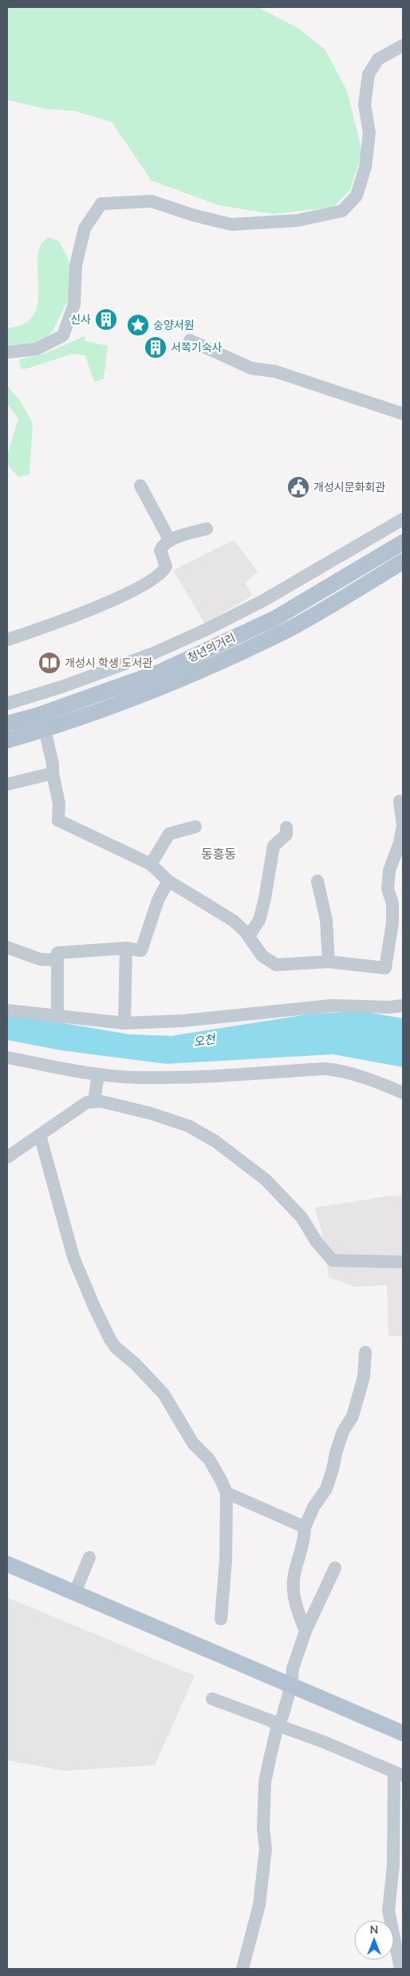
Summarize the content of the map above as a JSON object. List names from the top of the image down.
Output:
{
  "streets": {
    "main road": ["청년의거리"]
  },
  "districts": ["동흥동"],
  "water": ["오천"],
  "places": {
    "building": ["신사", "서쪽기숙사"],
    "place": ["숭양서원"],
    "public building": ["개성시문화회관"],
    "library": ["개성시 학생 도서관"]
  },
  "north": "top"
}
